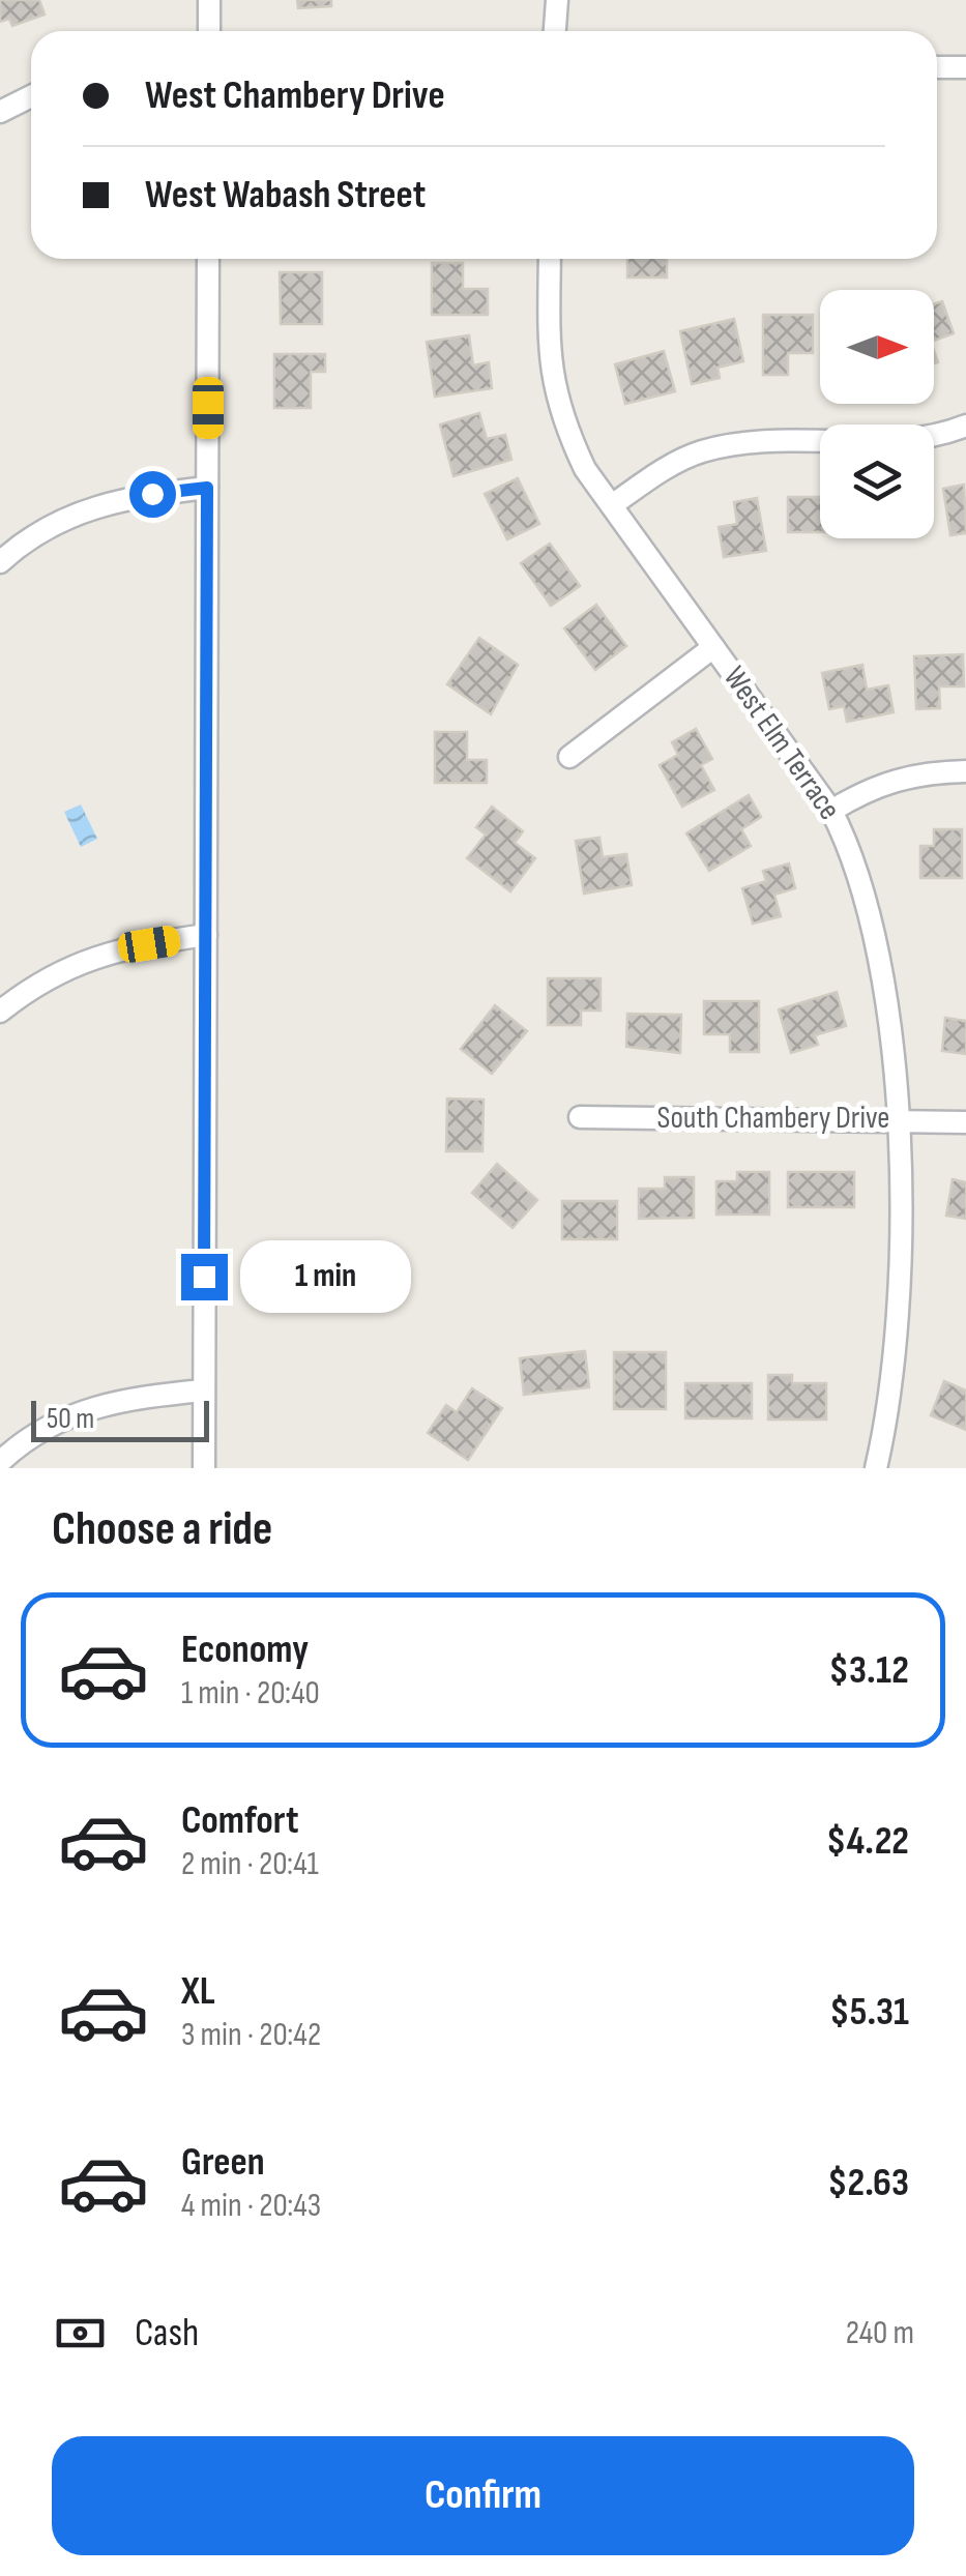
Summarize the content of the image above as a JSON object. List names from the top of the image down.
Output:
{
  "streets": {
    "street": ["West Elm Terrace", "South Chambery Drive"]
  },
  "crossings": [
    ["West Elm Terrace", "South Chambery Drive"]
  ],
  "scale_bar": "50 m",
  "north": "right",
  "page": {
    "banner": ["West Chambery Drive", "West Wabash Street"],
    "bubble": "1 min",
    "scale": "50 m",
    "heading": "Choose a ride",
    "list": [
      {
        "name": "Economy",
        "note": "1 min · 20:40",
        "value": "$3.12"
      },
      {
        "name": "Comfort",
        "note": "2 min · 20:41",
        "value": "$4.22"
      },
      {
        "name": "XL",
        "note": "3 min · 20:42",
        "value": "$5.31"
      },
      {
        "name": "Green",
        "note": "4 min · 20:43",
        "value": "$2.63"
      }
    ],
    "pay": ["Cash", "240 m"],
    "buttons": "Confirm"
  }
}
